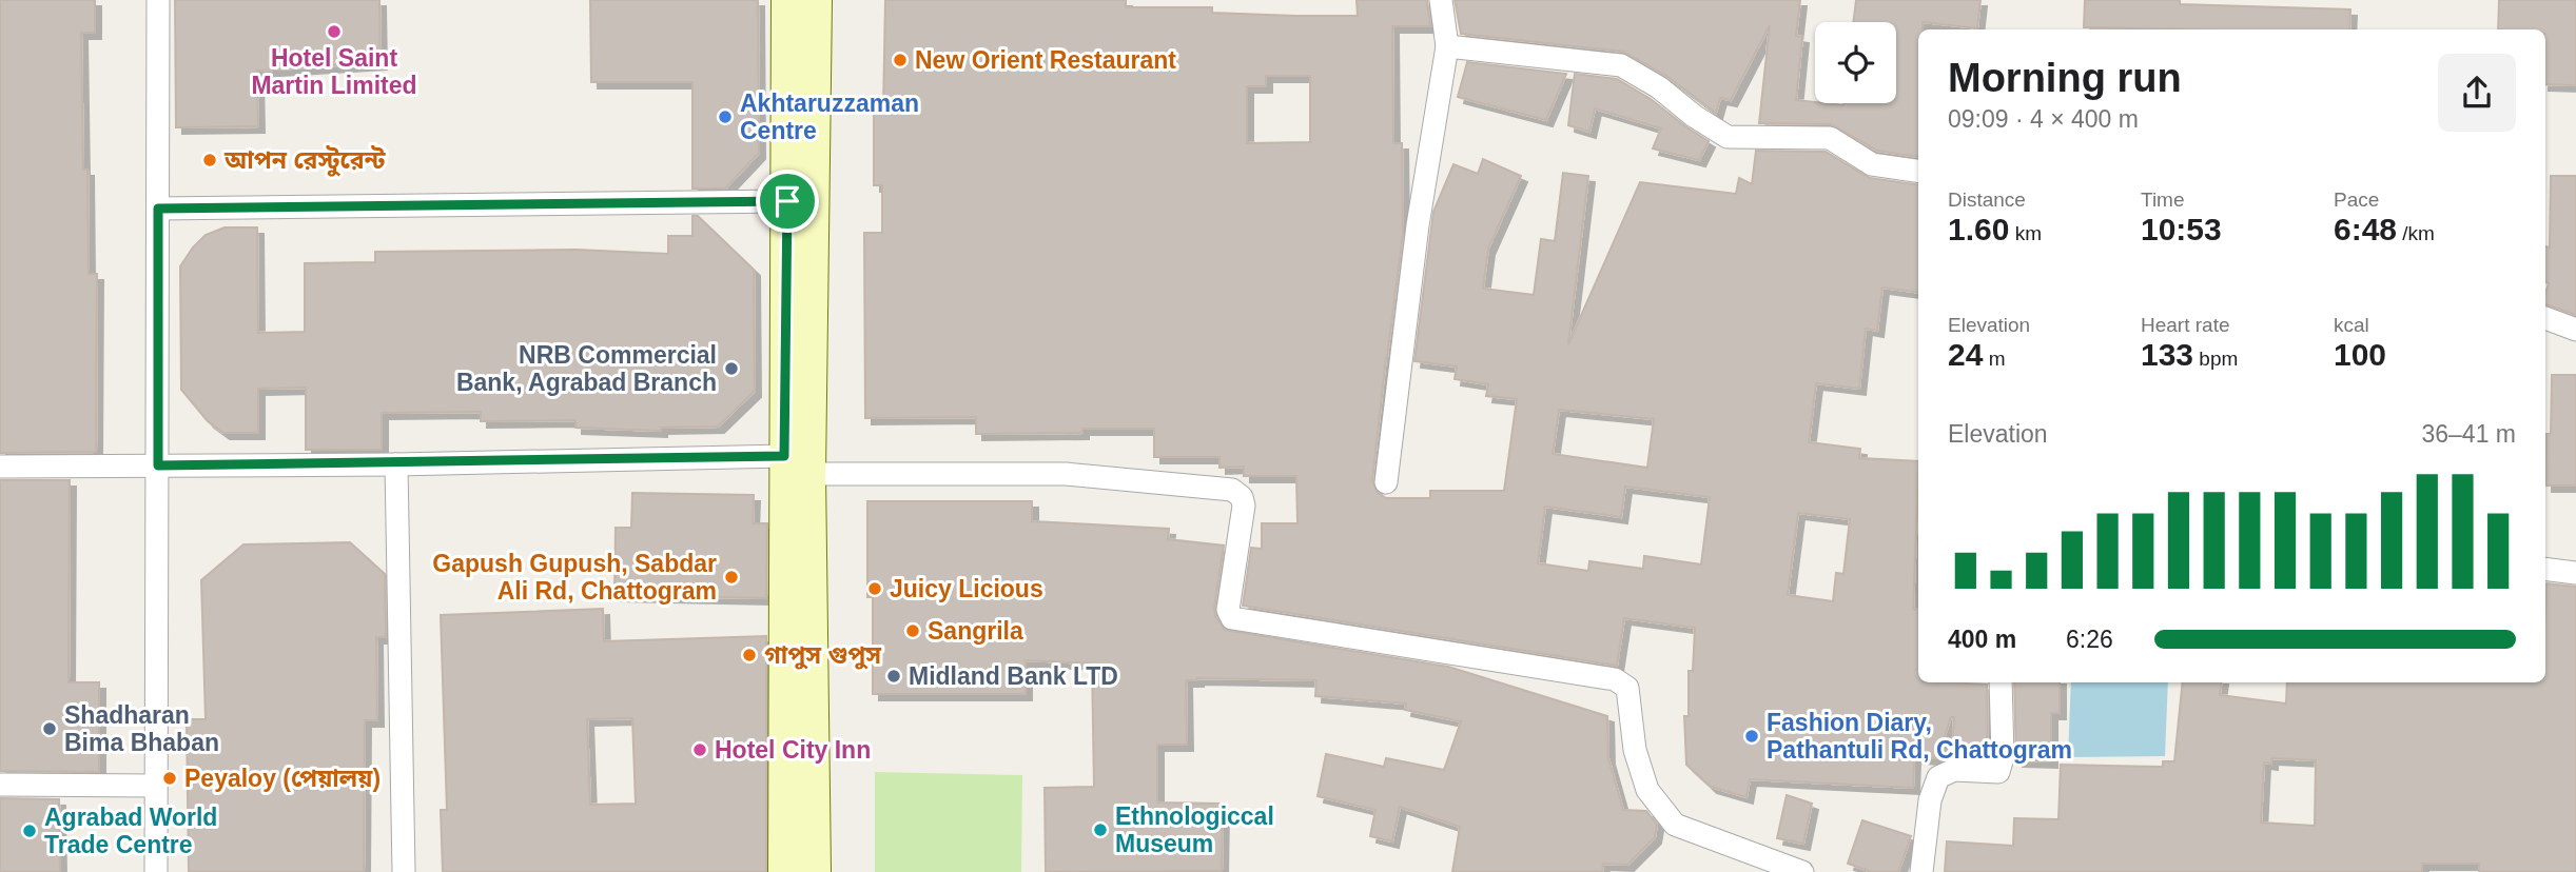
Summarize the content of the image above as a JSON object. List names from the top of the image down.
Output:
{
  "places": [
    "Hotel Saint Martin Limited",
    "New Orient Restaurant",
    "Akhtaruzzaman Centre",
    "আপন রেস্টুরেন্ট",
    "NRB Commercial Bank, Agrabad Branch",
    "Gapush Gupush, Sabdar Ali Rd, Chattogram",
    "Juicy Licious",
    "Sangrila",
    "গাপুস গুপুস",
    "Midland Bank LTD",
    "Shadharan Bima Bhaban",
    "Fashion Diary, Pathantuli Rd, Chattogram",
    "Hotel City Inn",
    "Peyaloy (পেয়ালয়)",
    "Ethnologiccal Museum",
    "Agrabad World Trade Centre"
  ],
  "page": {
    "heading": ["Morning run", "09:09 · 4 × 400 m"],
    "stats": [
      ["Distance", "1.60 km"],
      ["Time", "10:53"],
      ["Pace", "6:48 /km"],
      ["Elevation", "24 m"],
      ["Heart rate", "133 bpm"],
      ["kcal", "100"]
    ],
    "chart": ["Elevation", "36–41 m"],
    "list": [
      {
        "name": "400 m",
        "note": "6:26"
      }
    ]
  }
}
